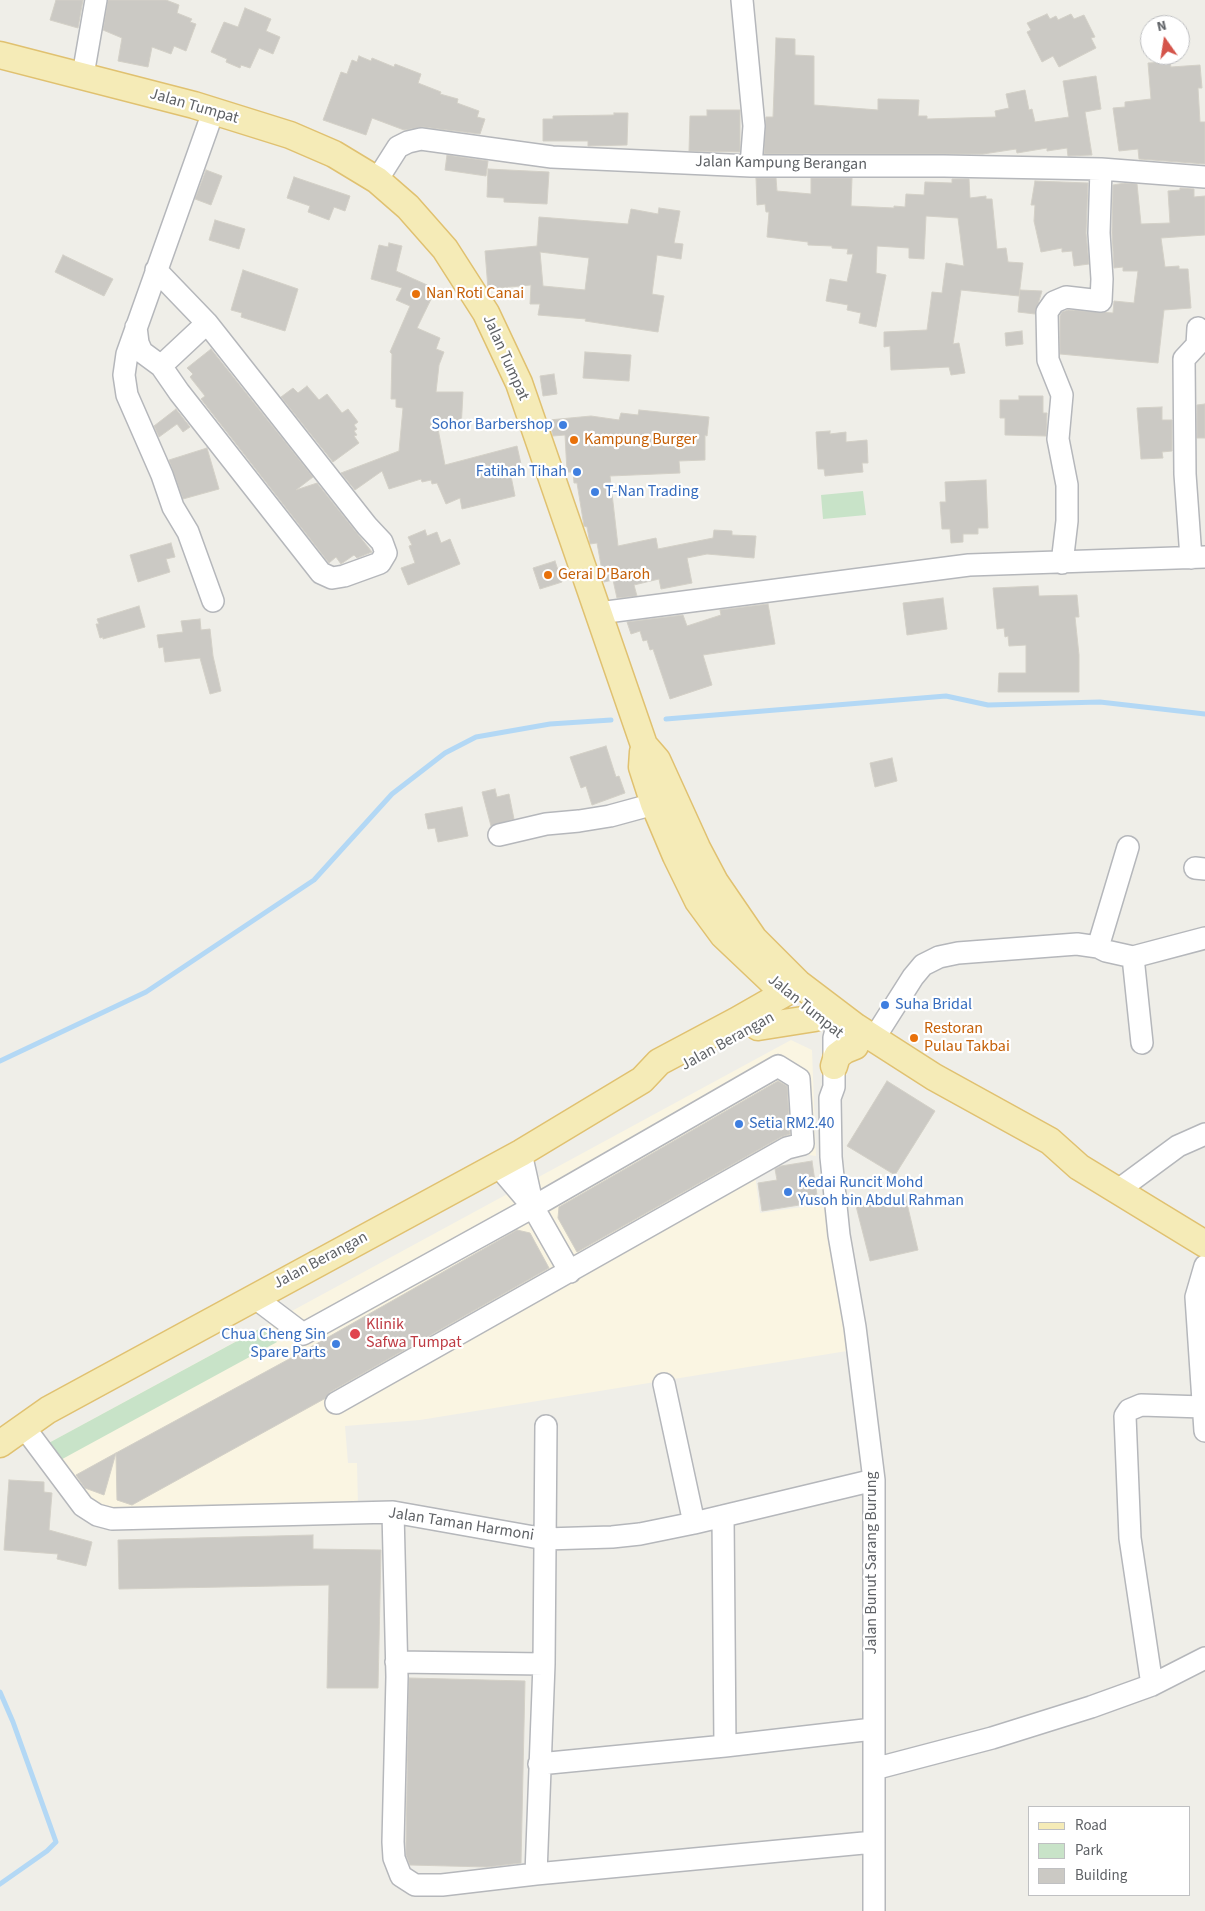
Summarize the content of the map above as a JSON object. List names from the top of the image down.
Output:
{
  "streets": {
    "main road": ["Jalan Tumpat", "Jalan Berangan"],
    "street": ["Jalan Kampung Berangan", "Jalan Taman Harmoni", "Jalan Bunut Sarang Burung"]
  },
  "crossings": [
    ["Jalan Tumpat", "Jalan Kampung Berangan"],
    ["Jalan Tumpat", "Jalan Berangan"],
    ["Jalan Tumpat", "Jalan Bunut Sarang Burung"],
    ["Jalan Berangan", "Jalan Taman Harmoni"],
    ["Jalan Taman Harmoni", "Jalan Bunut Sarang Burung"]
  ],
  "places": [
    "Nan Roti Canai",
    "Sohor Barbershop",
    "Kampung Burger",
    "Fatihah Tihah",
    "T-Nan Trading",
    "Gerai D'Baroh",
    "Suha Bridal",
    "Restoran Pulau Takbai",
    "Setia RM2.40",
    "Kedai Runcit Mohd Yusoh bin Abdul Rahman",
    "Klinik Safwa Tumpat",
    "Chua Cheng Sin Spare Parts"
  ],
  "legend": ["Road", "Park", "Building"],
  "north": "top"
}
